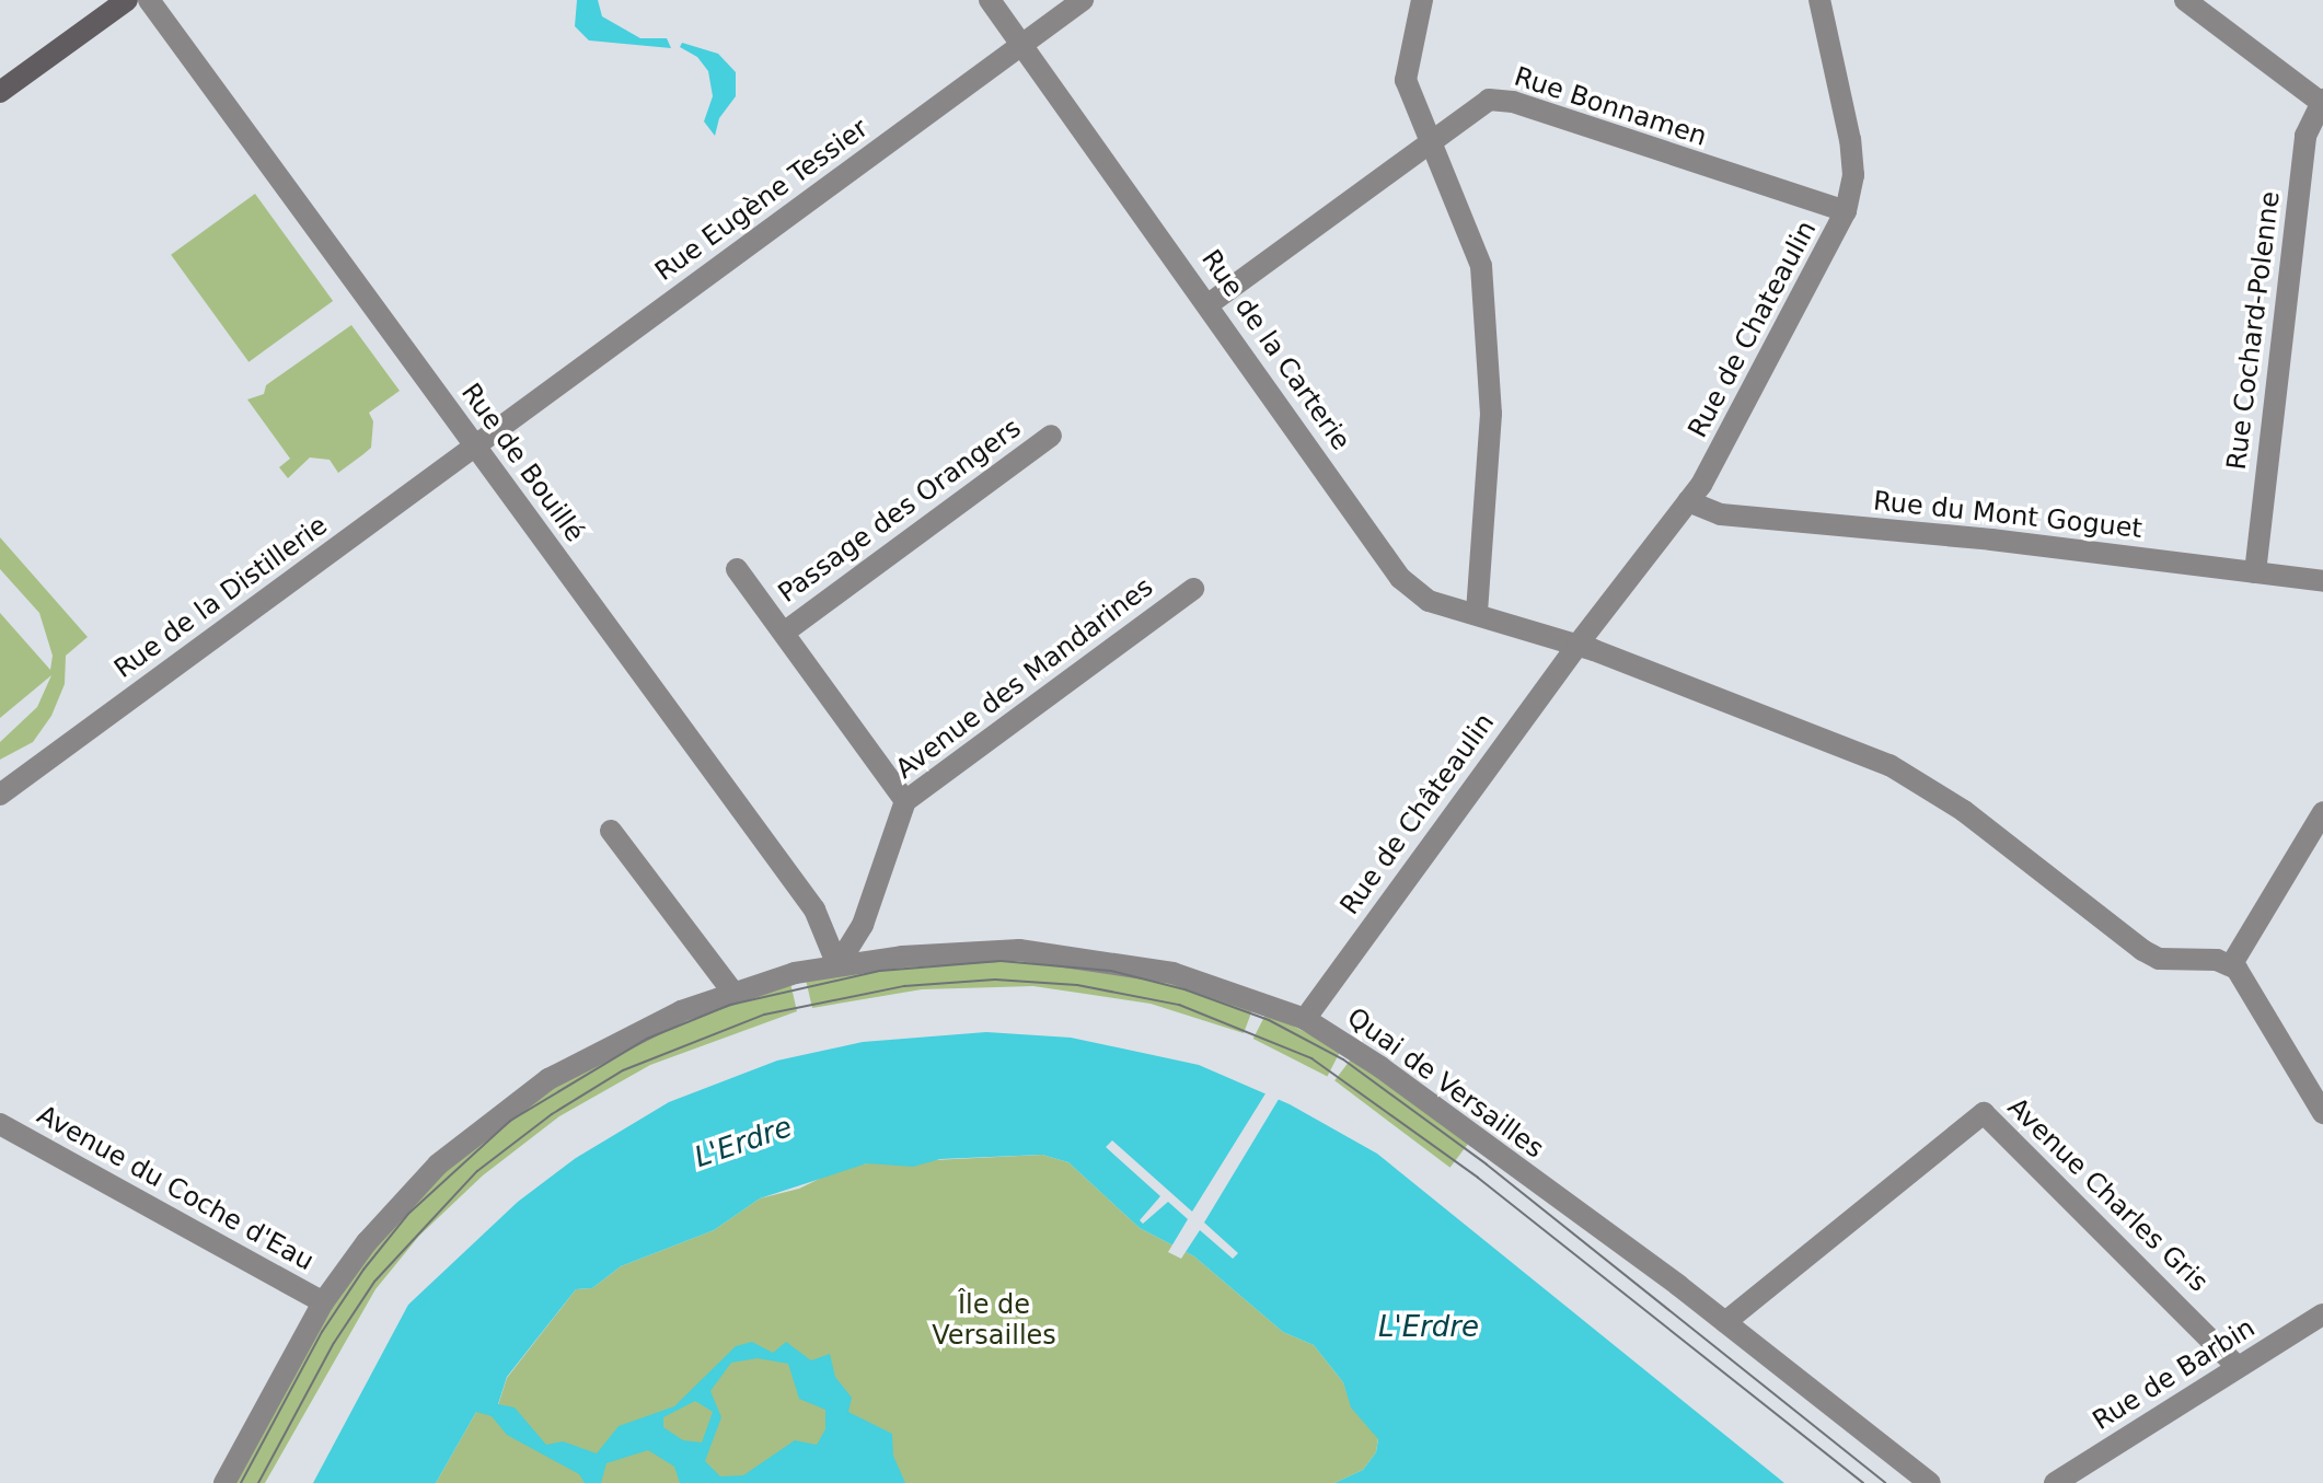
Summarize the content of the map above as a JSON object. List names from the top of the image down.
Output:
{
  "streets": {
    "street": [
      "Rue Bonnamen",
      "Rue Eugène Tessier",
      "Rue de Chateaulin",
      "Rue Cochard-Polenne",
      "Rue de la Carterie",
      "Rue de Bouillé",
      "Passage des Orangers",
      "Rue du Mont Goguet",
      "Rue de la Distillerie",
      "Avenue des Mandarines",
      "Rue de Châteaulin",
      "Quai de Versailles",
      "Avenue du Coche d'Eau",
      "Avenue Charles Gris",
      "Rue de Barbin"
    ]
  },
  "crossings": [
    ["Rue Bonnamen", "Rue de Chateaulin"],
    ["Rue Bonnamen", "Rue de la Carterie"],
    ["Rue Eugène Tessier", "Rue de la Carterie"],
    ["Rue Eugène Tessier", "Rue de Bouillé"],
    ["Rue Eugène Tessier", "Rue de la Distillerie"],
    ["Rue de Chateaulin", "Rue de la Carterie"],
    ["Rue de Chateaulin", "Rue du Mont Goguet"],
    ["Rue de Chateaulin", "Rue de Châteaulin"],
    ["Rue Cochard-Polenne", "Rue du Mont Goguet"],
    ["Rue de la Carterie", "Rue de Châteaulin"],
    ["Rue de Bouillé", "Rue de la Distillerie"],
    ["Rue de Bouillé", "Avenue des Mandarines"],
    ["Rue de Bouillé", "Quai de Versailles"],
    ["Avenue des Mandarines", "Quai de Versailles"],
    ["Rue de Châteaulin", "Quai de Versailles"],
    ["Quai de Versailles", "Avenue du Coche d'Eau"],
    ["Quai de Versailles", "Avenue Charles Gris"],
    ["Avenue Charles Gris", "Rue de Barbin"]
  ],
  "water": ["L'Erdre"],
  "parks": ["Île de Versailles"]
}
